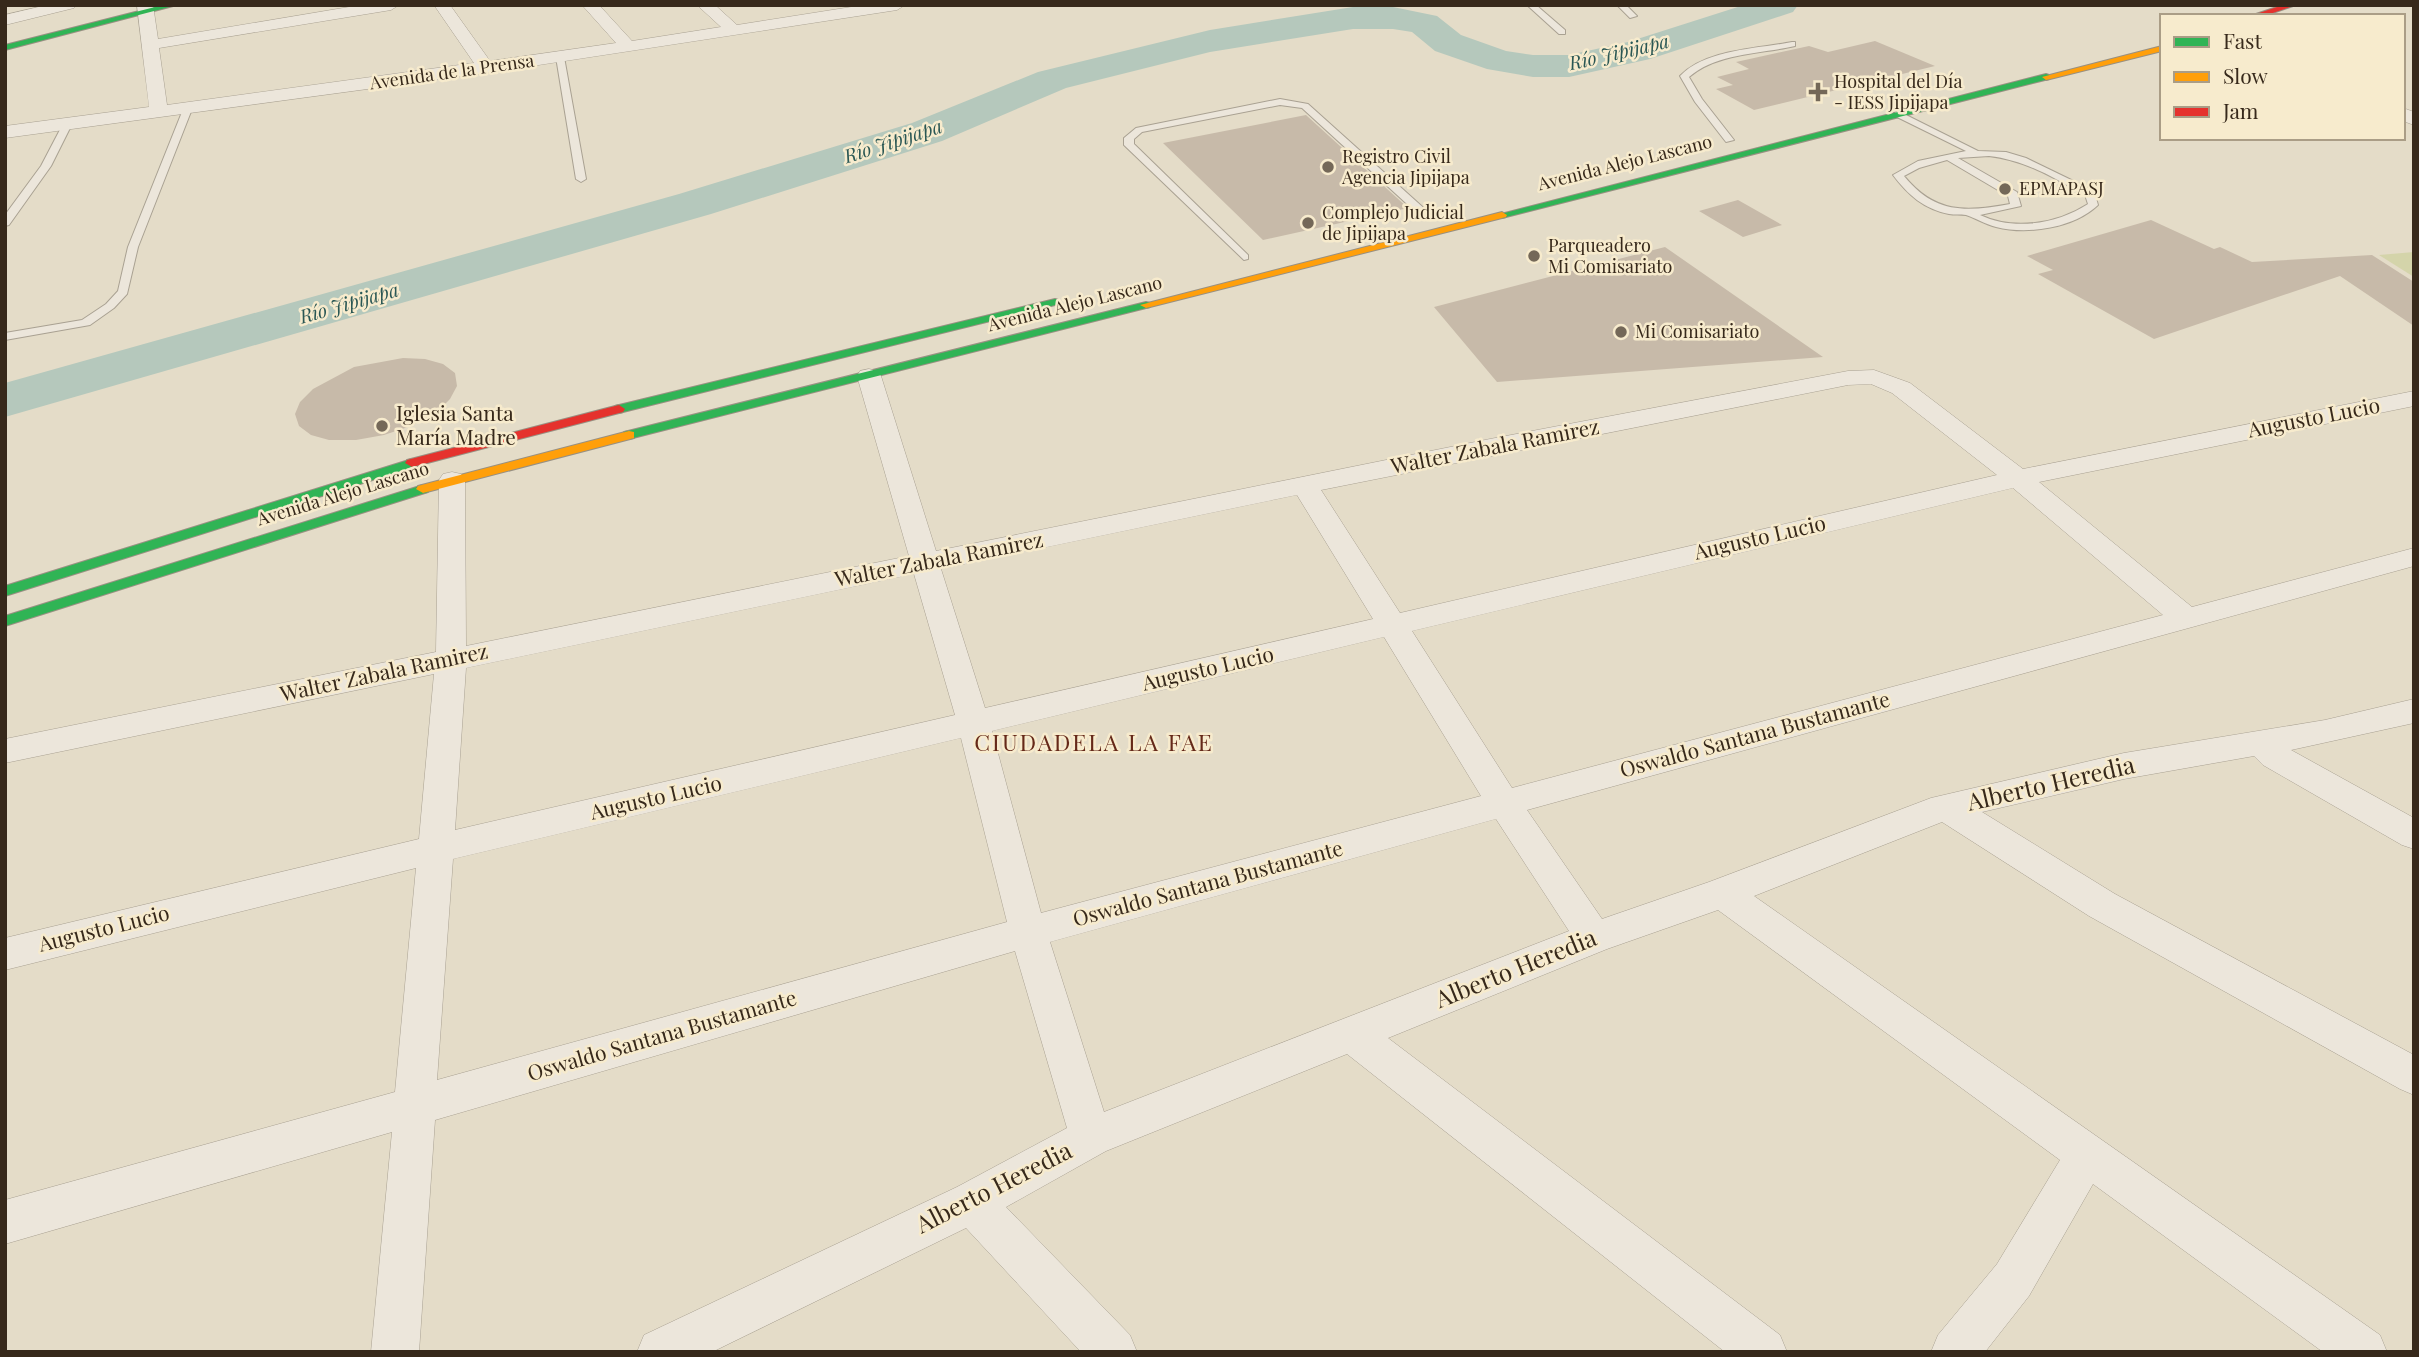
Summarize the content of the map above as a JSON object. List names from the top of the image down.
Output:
{
  "streets": {
    "main road": ["Avenida Alejo Lascano"],
    "street": [
      "Avenida de la Prensa",
      "Augusto Lucio",
      "Walter Zabala Ramirez",
      "Oswaldo Santana Bustamante",
      "Alberto Heredia"
    ]
  },
  "crossings": [
    ["Augusto Lucio", "Walter Zabala Ramirez"]
  ],
  "districts": ["CIUDADELA LA FAE"],
  "water": ["Río Jipijapa"],
  "places": {
    "health": ["Hospital del Día - IESS Jipijapa"],
    "other": [
      "Registro Civil Agencia Jipijapa",
      "EPMAPASJ",
      "Complejo Judicial de Jipijapa",
      "Parqueadero Mi Comisariato",
      "Mi Comisariato",
      "Iglesia Santa María Madre"
    ]
  },
  "legend": ["Fast", "Slow", "Jam"]
}
